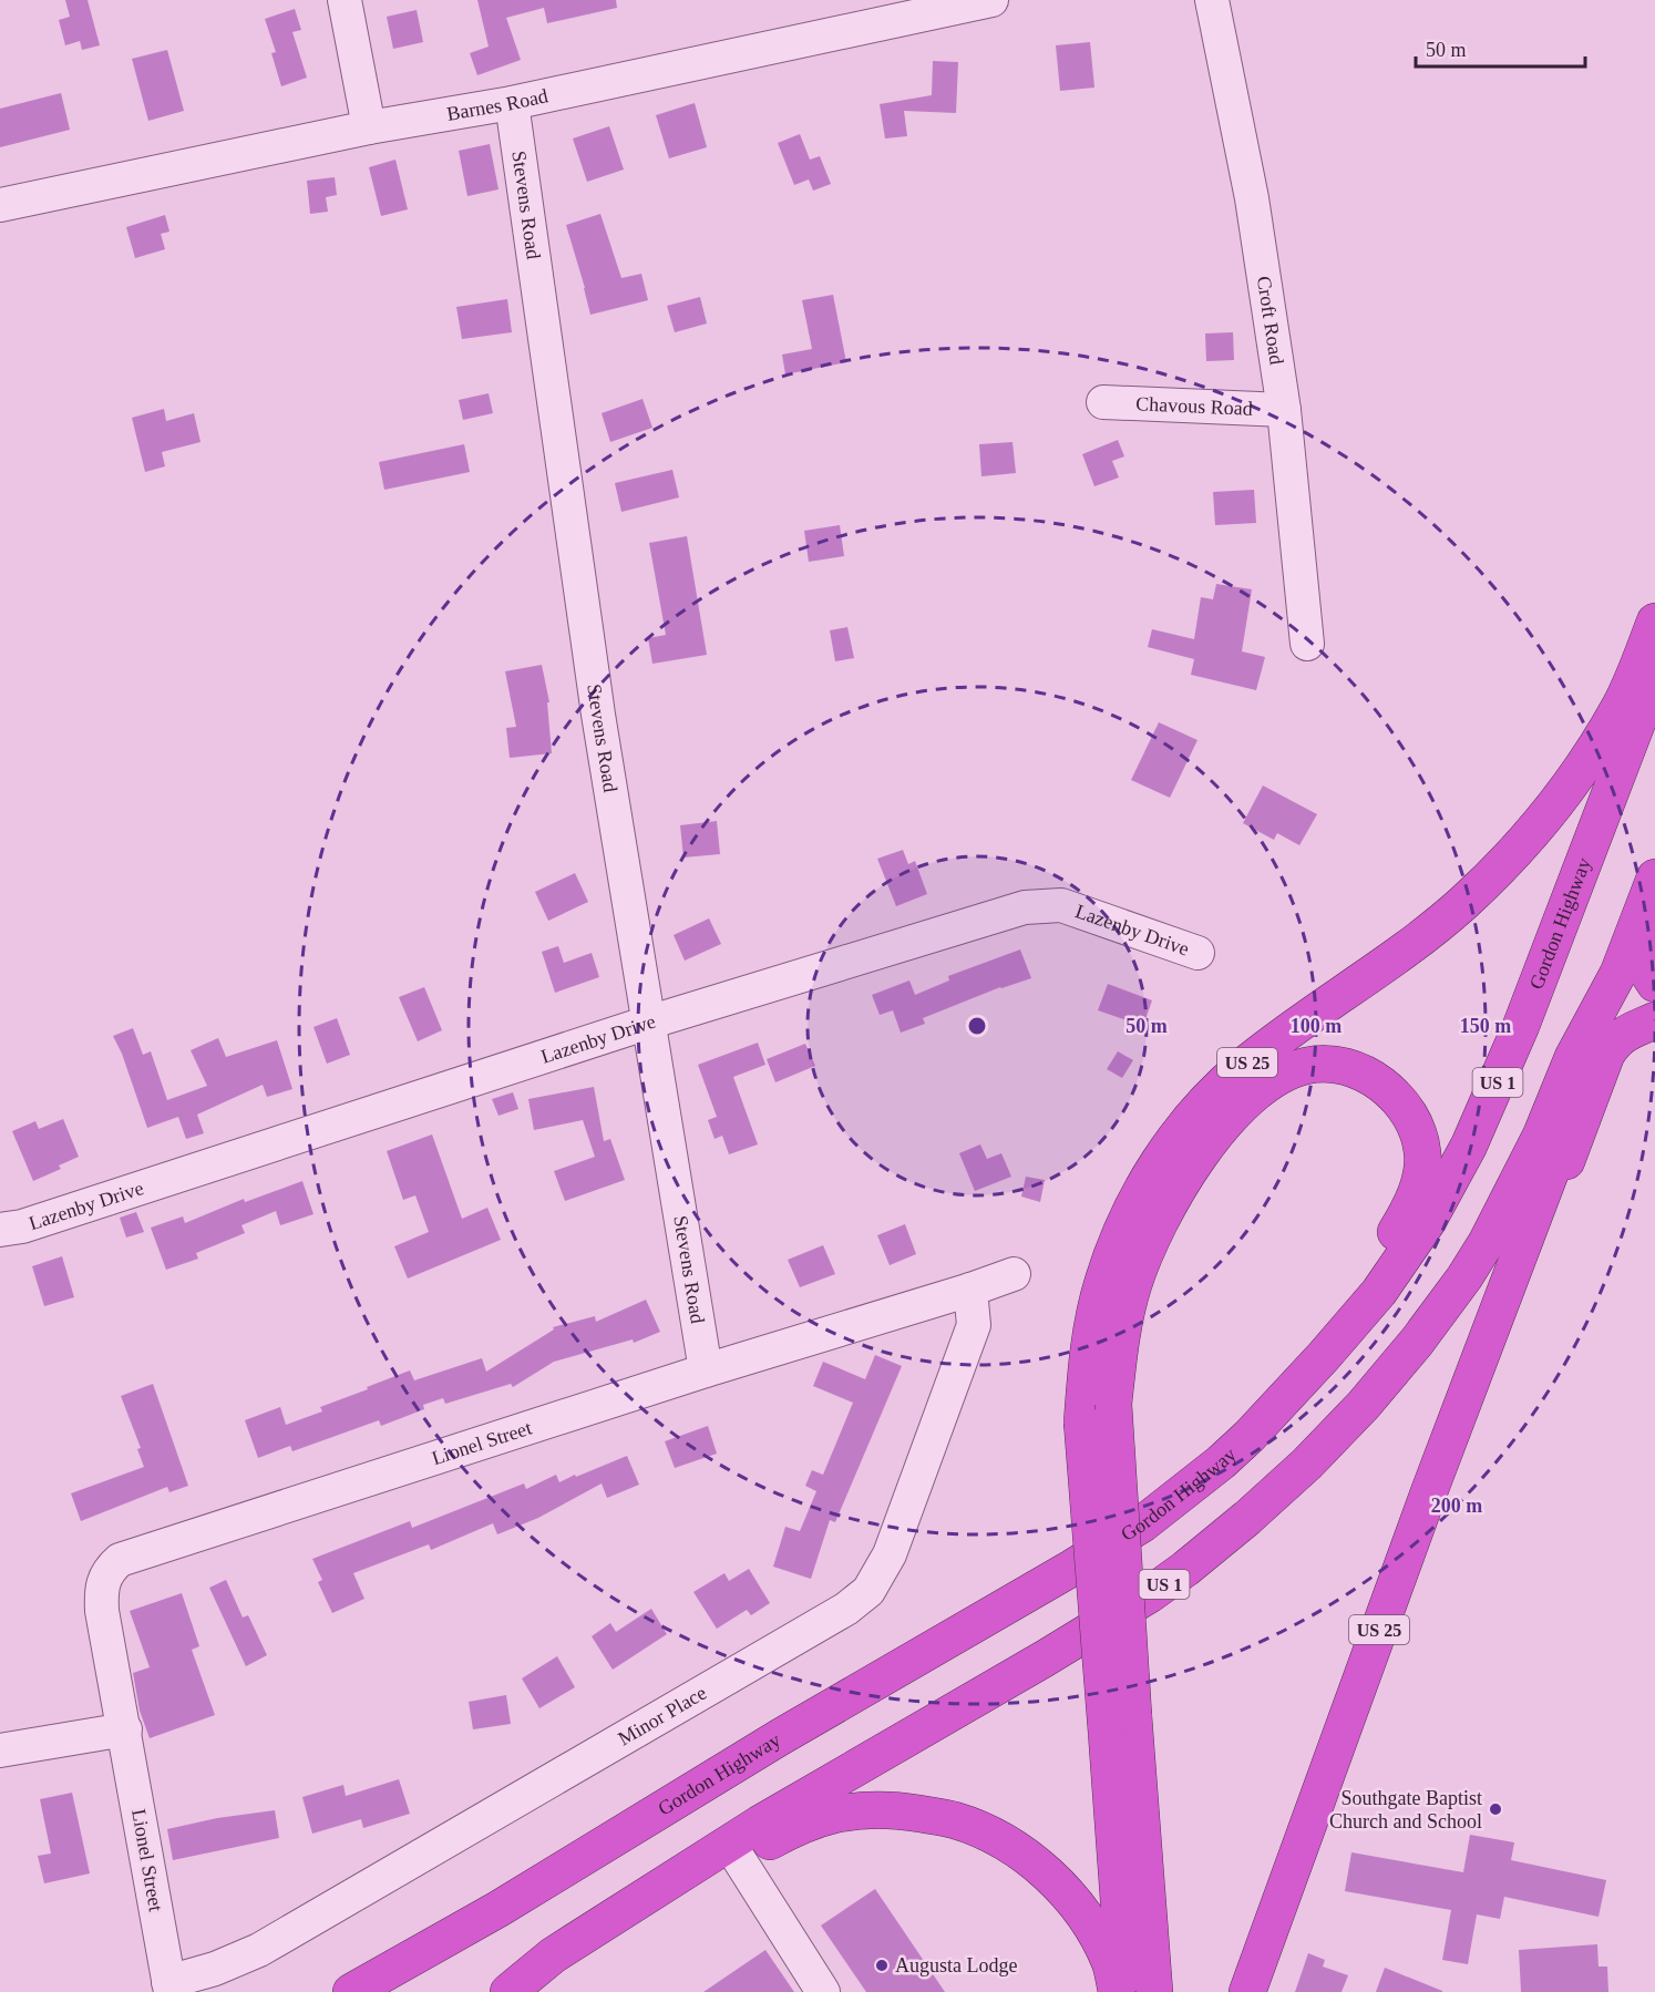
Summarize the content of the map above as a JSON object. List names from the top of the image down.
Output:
{
  "streets": {
    "highway": ["Gordon Highway", "US 25", "US 1"],
    "street": [
      "Barnes Road",
      "Stevens Road",
      "Croft Road",
      "Chavous Road",
      "Lazenby Drive",
      "Lionel Street",
      "Minor Place"
    ]
  },
  "crossings": [
    ["Barnes Road", "Stevens Road"],
    ["Stevens Road", "Lazenby Drive"],
    ["Stevens Road", "Lionel Street"],
    ["Croft Road", "Chavous Road"],
    ["US 25", "US 1"],
    ["Lionel Street", "Minor Place"]
  ],
  "places": ["Southgate Baptist Church and School", "Augusta Lodge"],
  "scale_bar": "50 m",
  "rings": [
    "50 m",
    "100 m",
    "150 m",
    "200 m"
  ]
}
